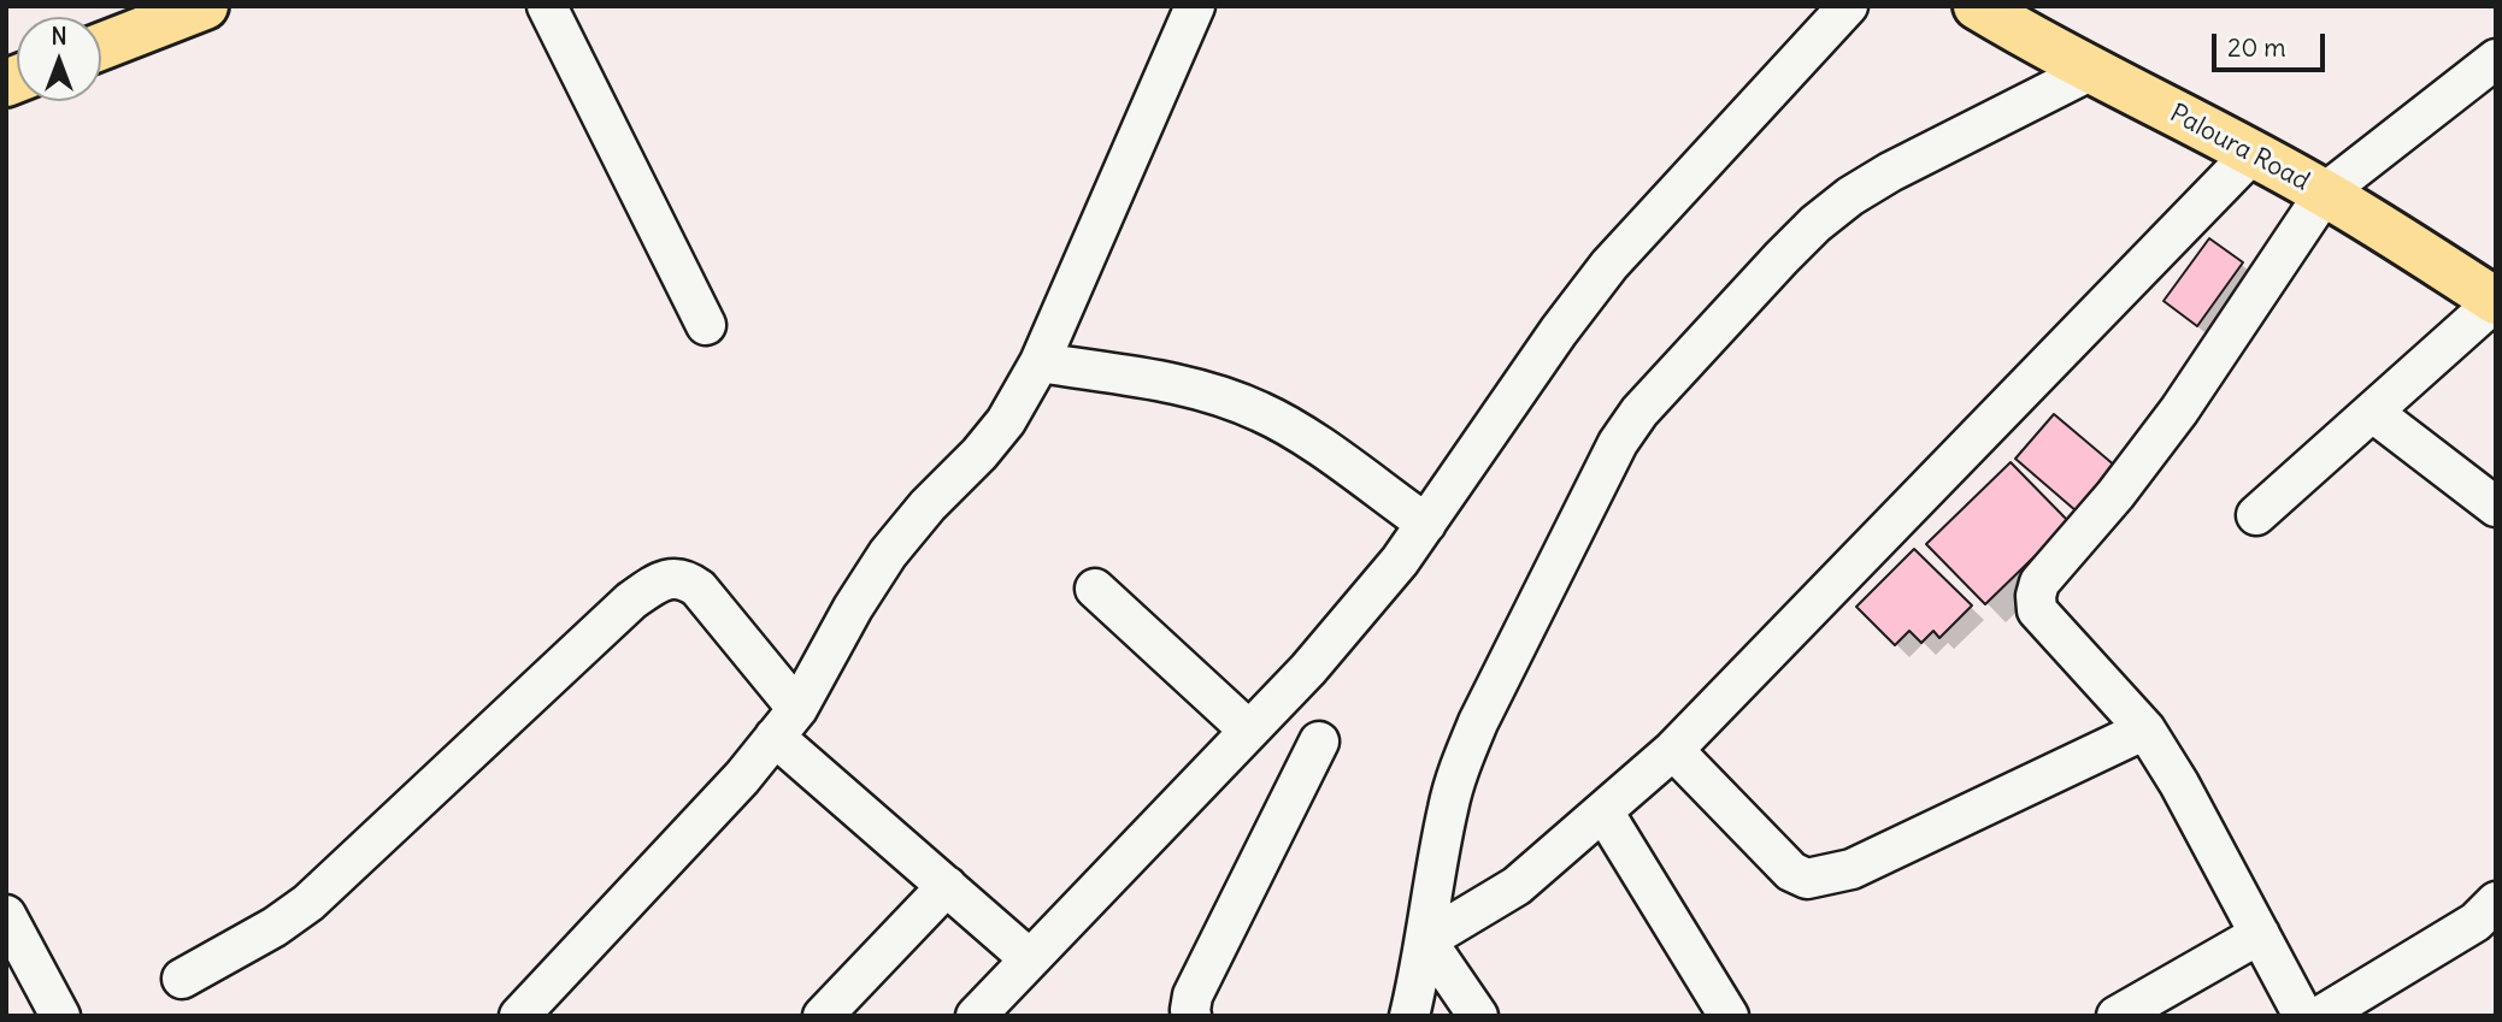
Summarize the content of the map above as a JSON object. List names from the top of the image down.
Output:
{
  "streets": {
    "main road": ["Paloura Road"]
  },
  "scale_bar": "20 m",
  "north": "top"
}
